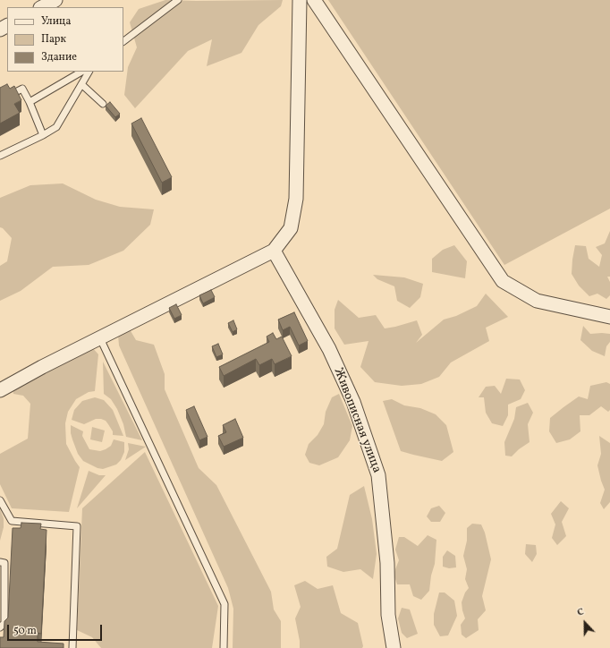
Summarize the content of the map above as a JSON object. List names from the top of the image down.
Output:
{
  "streets": {
    "street": ["Живописная улица"]
  },
  "legend": ["Улица", "Парк", "Здание"],
  "scale_bar": "50 m",
  "north": "top"
}
